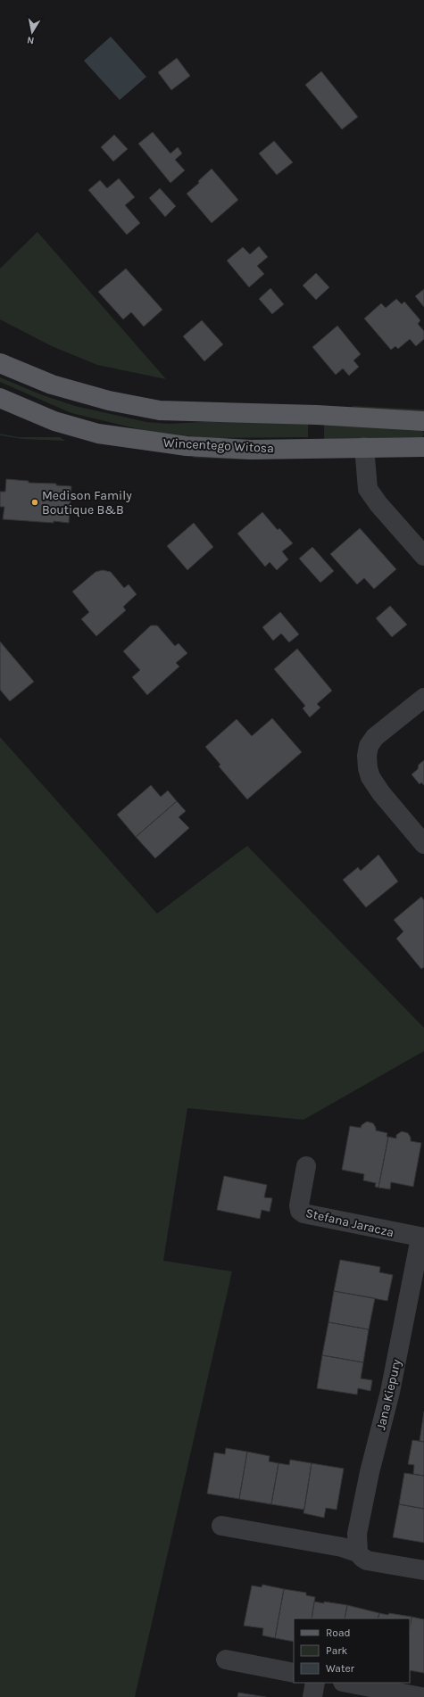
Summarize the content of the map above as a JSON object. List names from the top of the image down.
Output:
{
  "streets": {
    "main road": ["Wincentego Witosa"],
    "street": ["Stefana Jaracza", "Jana Kiepury"]
  },
  "crossings": [
    ["Stefana Jaracza", "Jana Kiepury"]
  ],
  "places": ["Medison Family Boutique B&B"],
  "legend": ["Road", "Park", "Water"],
  "north": "bottom"
}
